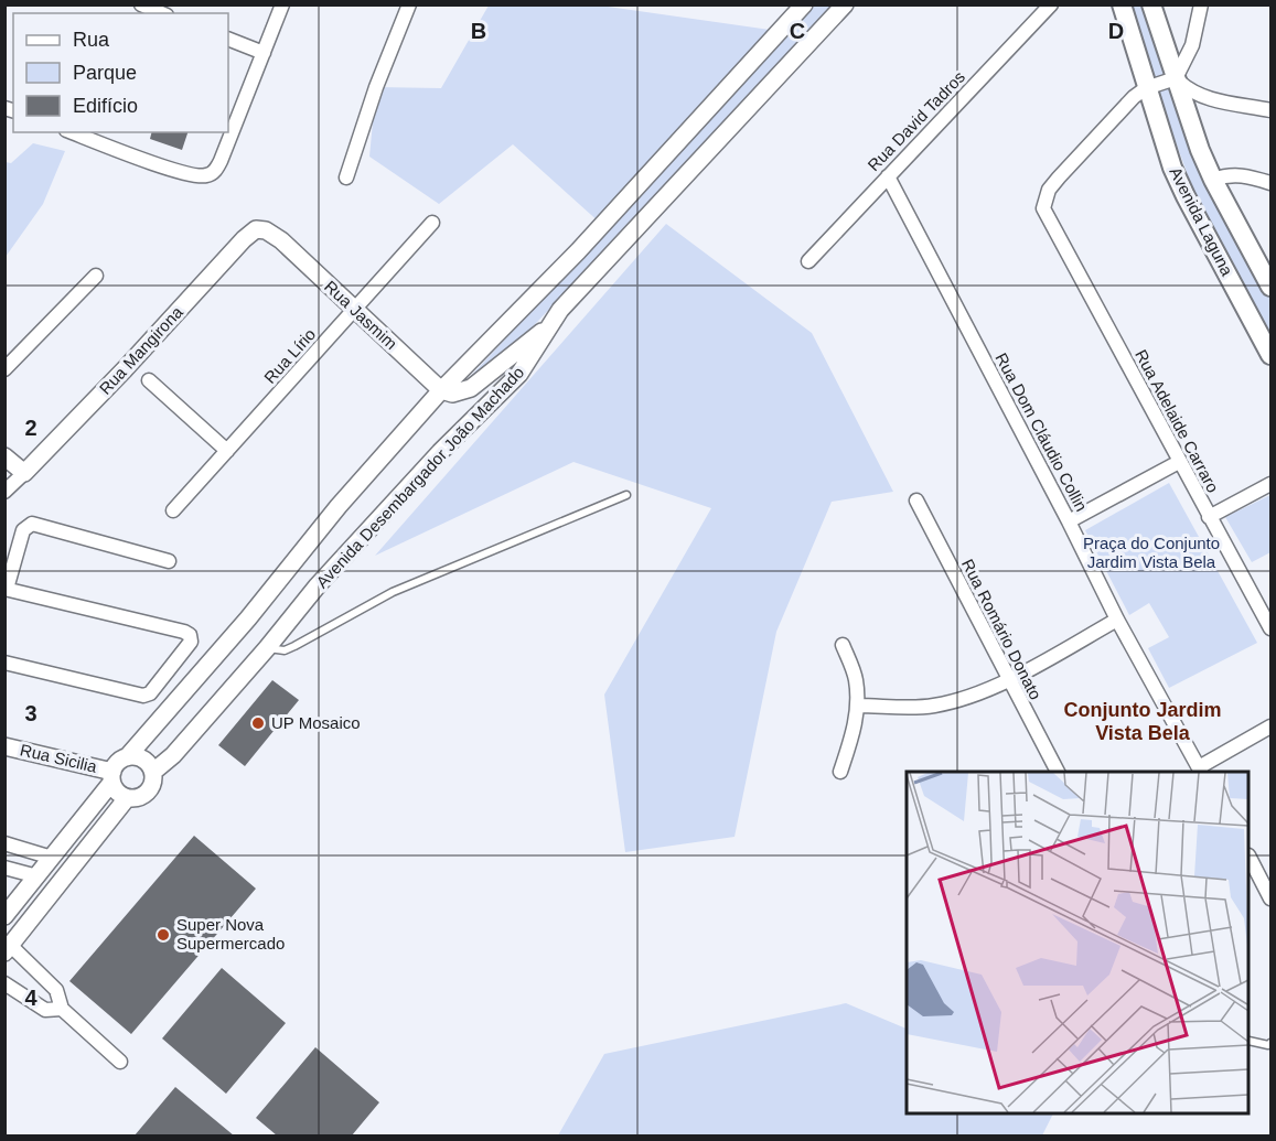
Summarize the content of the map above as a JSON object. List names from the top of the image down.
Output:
{
  "streets": {
    "main road": ["Avenida Laguna"],
    "street": [
      "Rua David Tadros",
      "Rua Jasmim",
      "Rua Mangirona",
      "Rua Lírio",
      "Rua Adelaide Carraro",
      "Rua Dom Cláudio Collin",
      "Avenida Desembargador João Machado",
      "Rua Romário Donato",
      "Rua Sicilia"
    ]
  },
  "crossings": [
    ["Rua David Tadros", "Rua Dom Cláudio Collin"],
    ["Avenida Laguna", "Rua Adelaide Carraro"],
    ["Rua Jasmim", "Rua Mangirona"],
    ["Rua Jasmim", "Rua Lírio"],
    ["Avenida Desembargador João Machado", "Rua Sicilia"]
  ],
  "districts": ["Conjunto Jardim Vista Bela"],
  "parks": ["Praça do Conjunto Jardim Vista Bela"],
  "places": ["UP Mosaico", "Super Nova Supermercado"],
  "legend": ["Rua", "Parque", "Edifício"],
  "grid": {
    "columns": ["B", "C", "D"],
    "rows": ["2", "3", "4"]
  }
}
